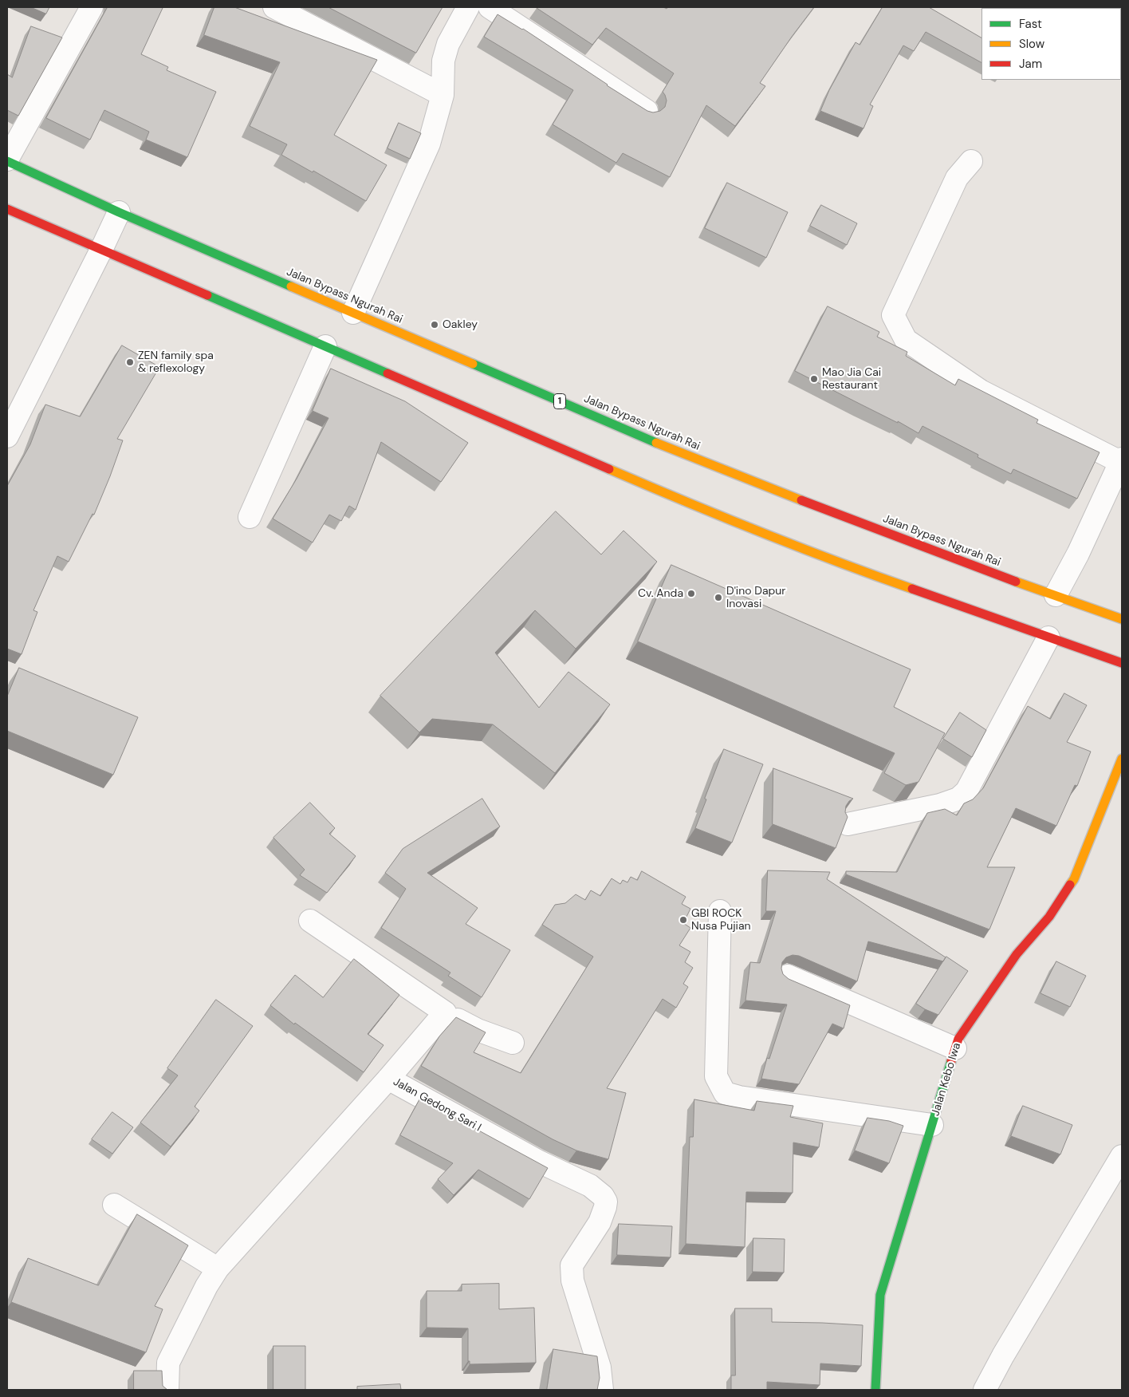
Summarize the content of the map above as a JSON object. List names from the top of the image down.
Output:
{
  "streets": {
    "main road": ["Jalan Bypass Ngurah Rai", "1", "Jalan Kebo Iwa"],
    "street": ["Jalan Gedong Sari I"]
  },
  "places": [
    "Oakley",
    "ZEN family spa & reflexology",
    "Mao Jia Cai Restaurant",
    "Cv. Anda",
    "D'ino Dapur Inovasi",
    "GBI ROCK Nusa Pujian"
  ],
  "legend": ["Fast", "Slow", "Jam"]
}
